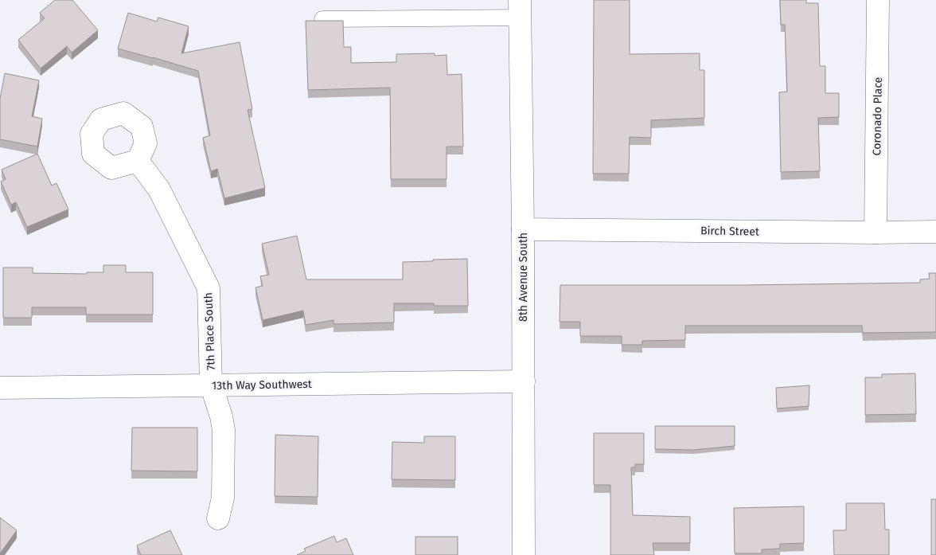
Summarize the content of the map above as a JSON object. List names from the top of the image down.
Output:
{
  "streets": {
    "street": [
      "Coronado Place",
      "Birch Street",
      "8th Avenue South",
      "7th Place South",
      "13th Way Southwest"
    ]
  },
  "crossings": [
    ["Coronado Place", "Birch Street"],
    ["Birch Street", "8th Avenue South"],
    ["8th Avenue South", "13th Way Southwest"],
    ["7th Place South", "13th Way Southwest"]
  ]
}
